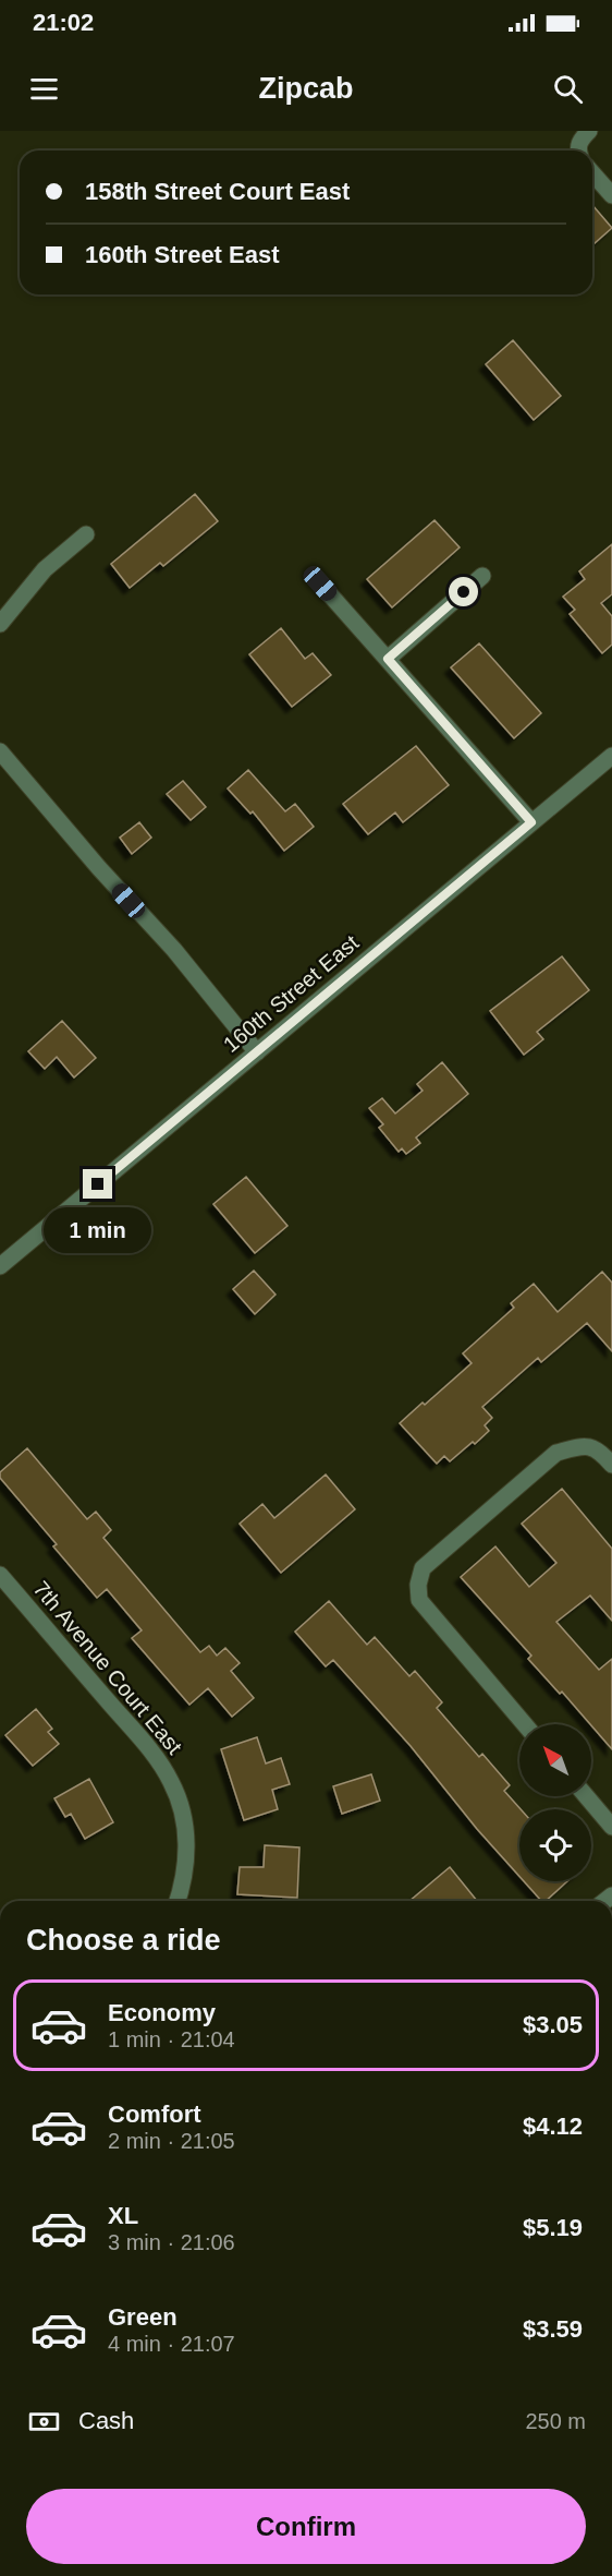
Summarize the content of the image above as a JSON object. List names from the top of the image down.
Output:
{
  "streets": {
    "street": ["160th Street East", "7th Avenue Court East"]
  },
  "north": "top left",
  "page": {
    "status": "21:02",
    "header": "Zipcab",
    "banner": ["158th Street Court East", "160th Street East"],
    "bubble": "1 min",
    "heading": "Choose a ride",
    "list": [
      {
        "name": "Economy",
        "note": "1 min · 21:04",
        "value": "$3.05"
      },
      {
        "name": "Comfort",
        "note": "2 min · 21:05",
        "value": "$4.12"
      },
      {
        "name": "XL",
        "note": "3 min · 21:06",
        "value": "$5.19"
      },
      {
        "name": "Green",
        "note": "4 min · 21:07",
        "value": "$3.59"
      }
    ],
    "pay": ["Cash", "250 m"],
    "buttons": "Confirm"
  }
}
